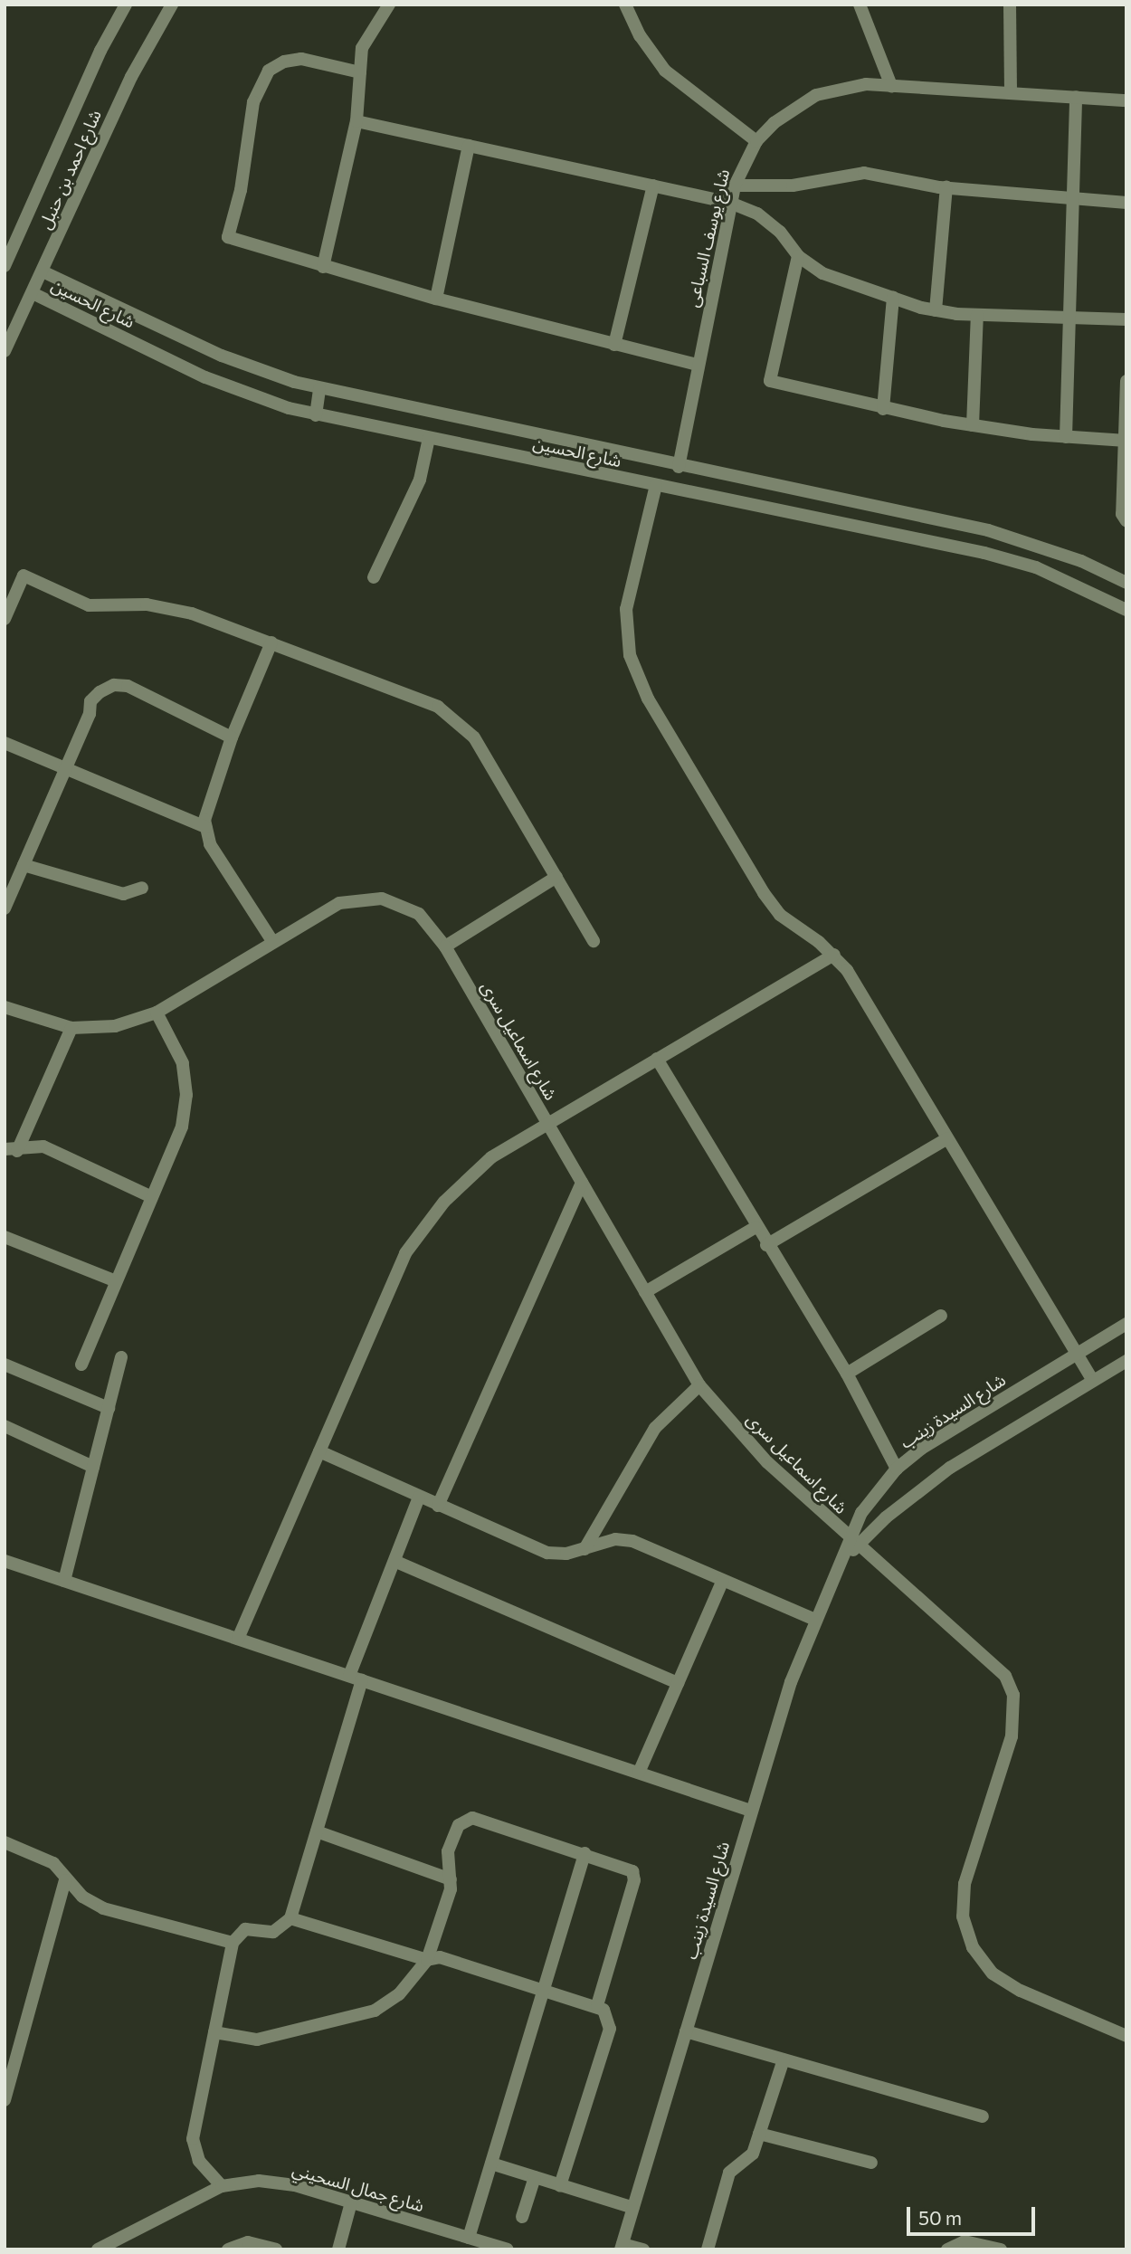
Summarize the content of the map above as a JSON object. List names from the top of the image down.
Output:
{
  "streets": {
    "street": [
      "شارع احمد بن حنبل",
      "شارع يوسف السباعى",
      "شارع الحسين",
      "شارع اسماعيل سرى",
      "شارع السيدة زينب",
      "شارع جمال السحيني"
    ]
  },
  "crossings": [
    ["شارع احمد بن حنبل", "شارع الحسين"],
    ["شارع يوسف السباعى", "شارع الحسين"],
    ["شارع اسماعيل سرى", "شارع السيدة زينب"]
  ],
  "scale_bar": "50 m"
}
